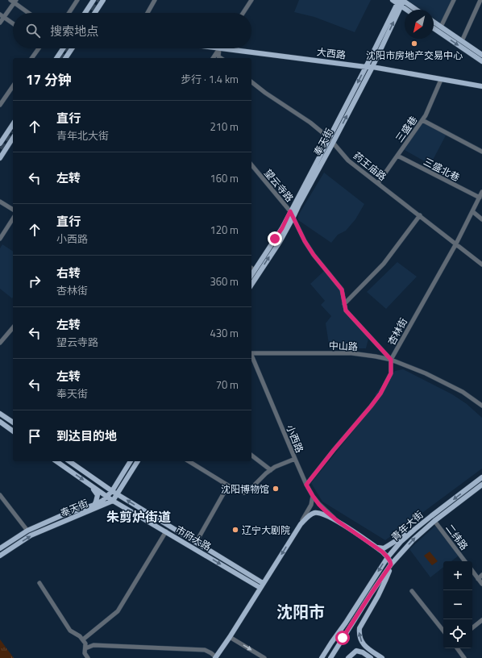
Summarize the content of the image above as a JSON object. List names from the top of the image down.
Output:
{
  "streets": {
    "main road": [
      "大西路",
      "奉天街",
      "青年大街",
      "市府大路"
    ],
    "street": [
      "三盛巷",
      "药王庙路",
      "三盛北巷",
      "望云寺路",
      "杏林街",
      "中山路",
      "小西路",
      "二纬路"
    ]
  },
  "crossings": [
    ["大西路", "三盛巷"],
    ["大西路", "奉天街"],
    ["三盛巷", "药王庙路"],
    ["三盛巷", "三盛北巷"],
    ["奉天街", "药王庙路"],
    ["奉天街", "望云寺路"],
    ["奉天街", "市府大路"],
    ["药王庙路", "杏林街"],
    ["三盛北巷", "杏林街"],
    ["望云寺路", "杏林街"],
    ["望云寺路", "中山路"],
    ["杏林街", "中山路"],
    ["杏林街", "小西路"],
    ["青年大街", "二纬路"]
  ],
  "districts": ["朱剪炉街道", "沈阳市"],
  "places": ["沈阳市房地产交易中心", "沈阳博物馆", "辽宁大剧院"],
  "north": "bottom left",
  "page": {
    "search": "搜索地点",
    "heading": ["17 分钟", "步行 · 1.4 km"],
    "list": [
      ["直行", "青年北大街", "210 m"],
      ["左转", "160 m"],
      ["直行", "小西路", "120 m"],
      ["右转", "杏林街", "360 m"],
      ["左转", "望云寺路", "430 m"],
      ["左转", "奉天街", "70 m"],
      "到达目的地"
    ],
    "map_buttons": ["+", "−"]
  }
}
